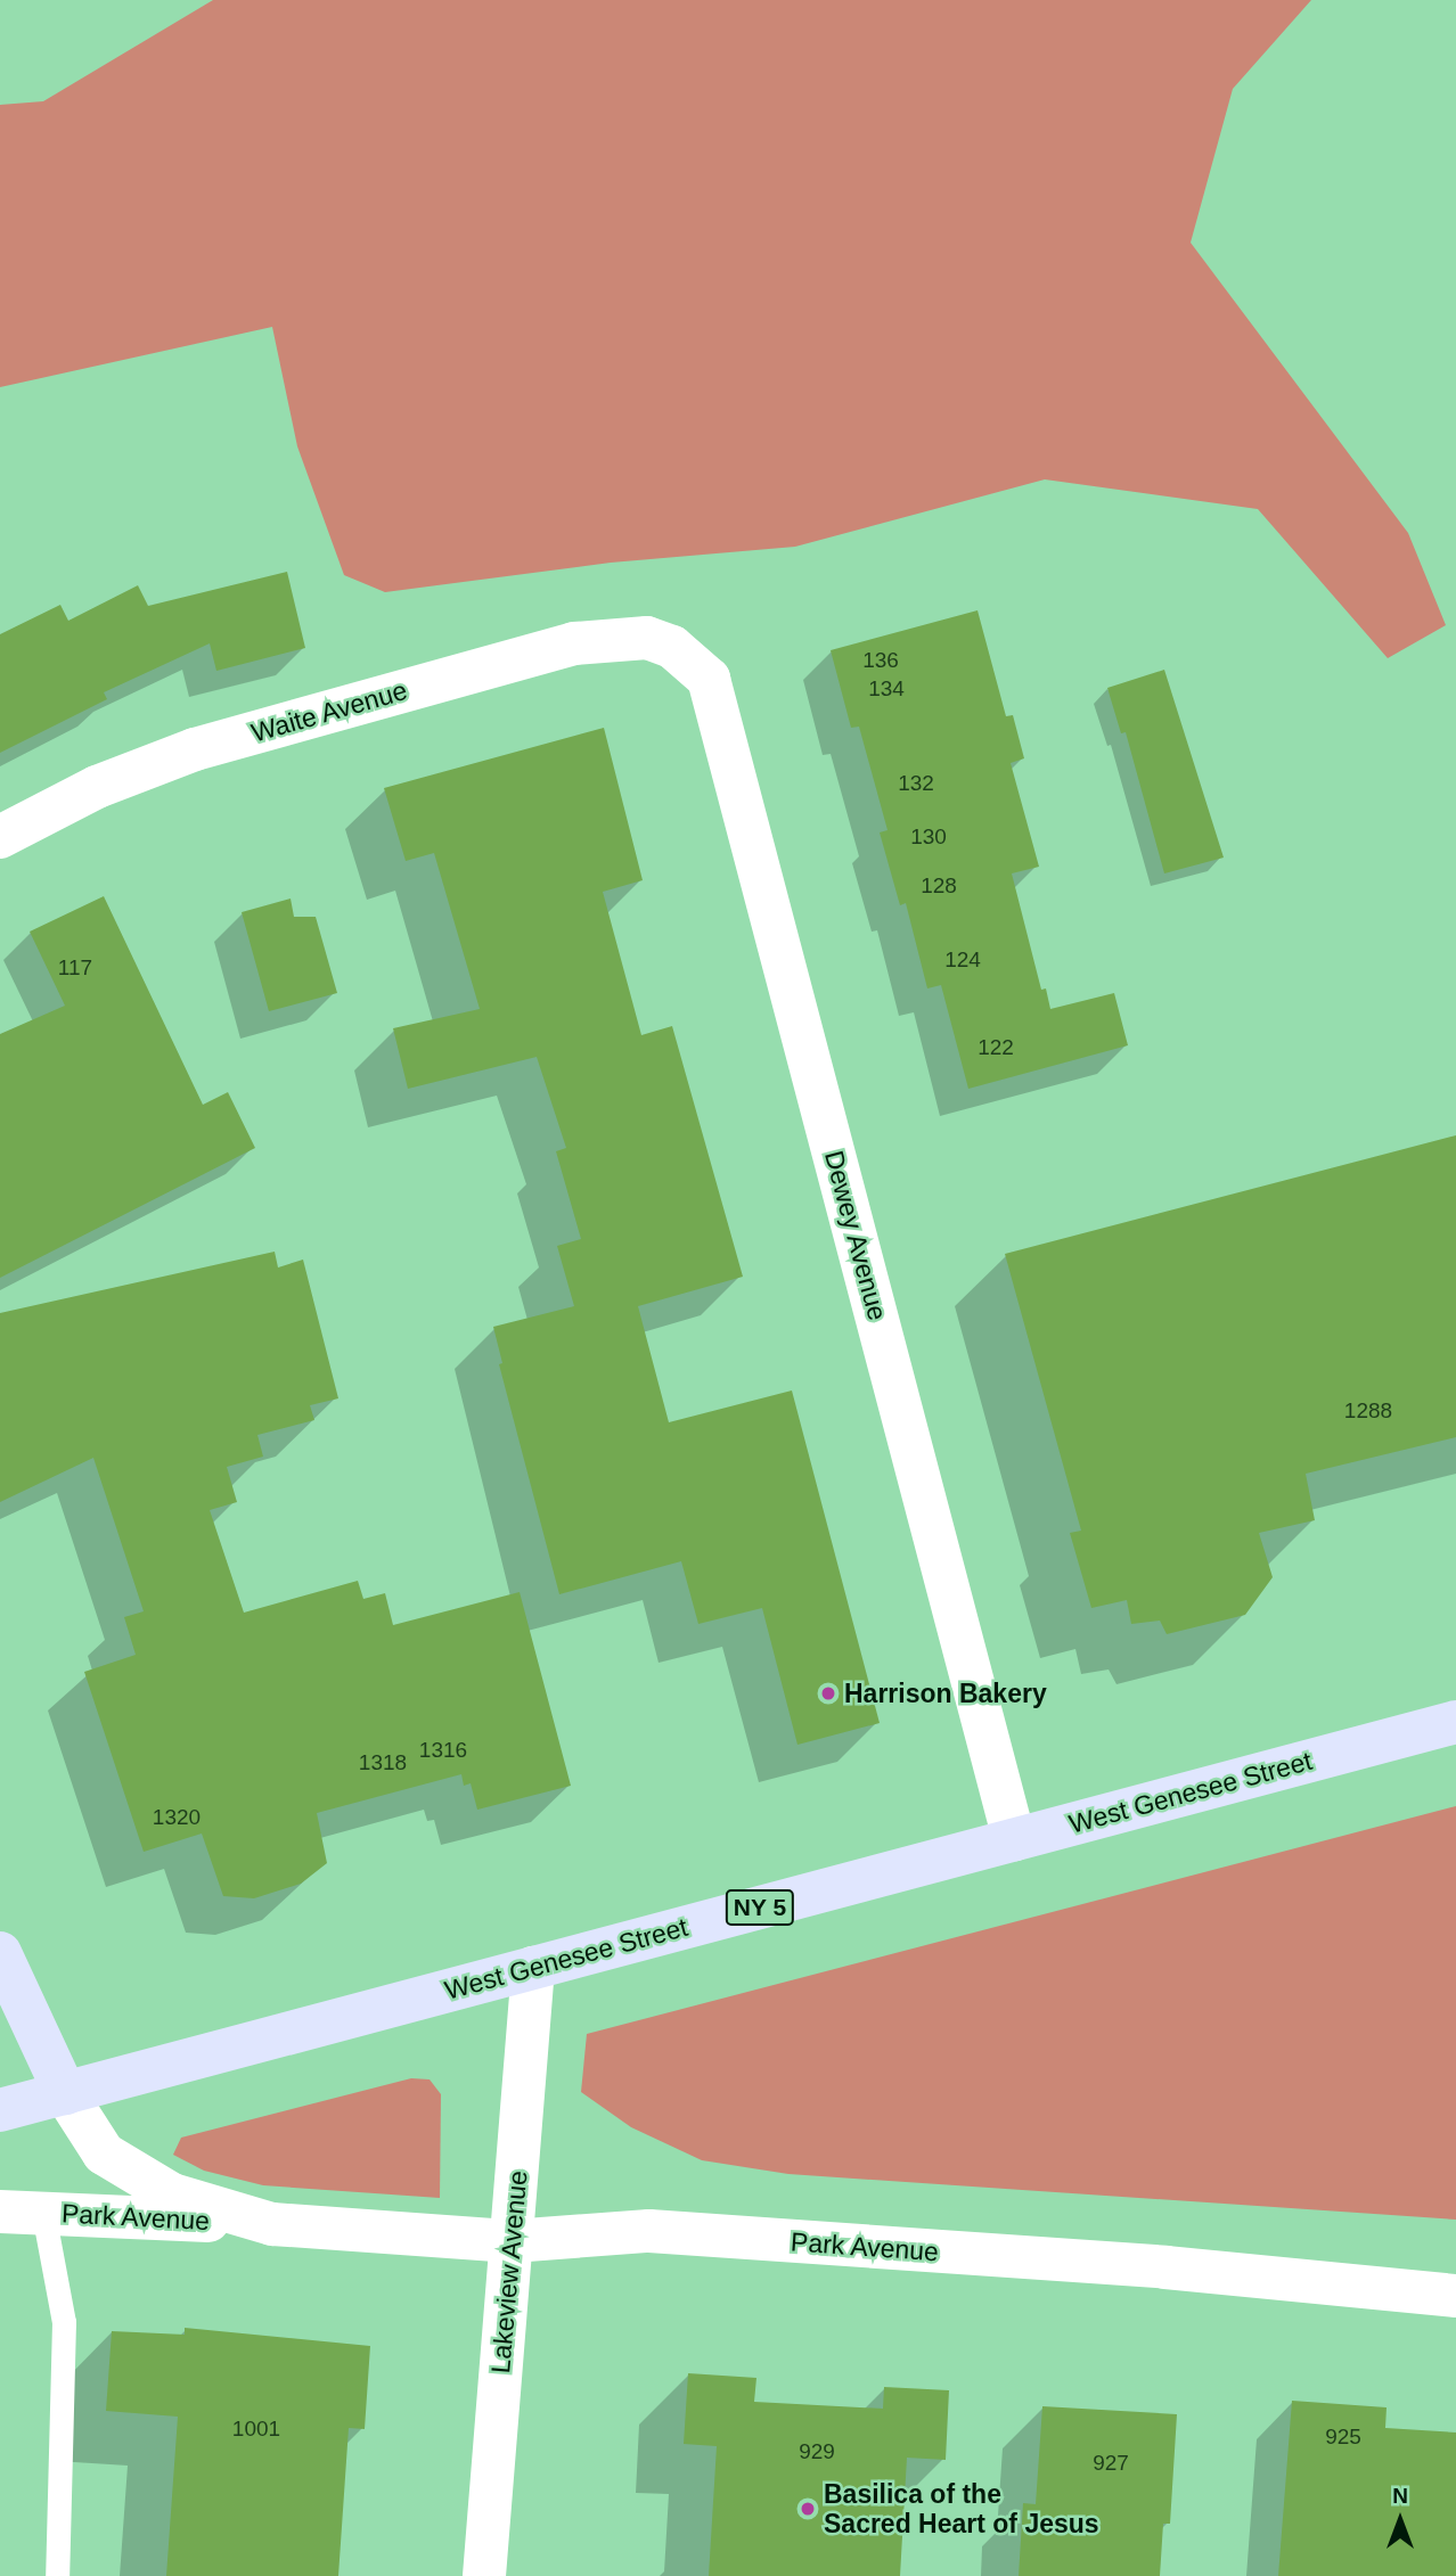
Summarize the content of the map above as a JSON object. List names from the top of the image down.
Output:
{
  "streets": {
    "main road": ["West Genesee Street", "NY 5"],
    "street": [
      "Waite Avenue",
      "Dewey Avenue",
      "Park Avenue",
      "Lakeview Avenue"
    ]
  },
  "crossings": [
    ["Waite Avenue", "Dewey Avenue"],
    ["Dewey Avenue", "West Genesee Street"],
    ["West Genesee Street", "Park Avenue"],
    ["West Genesee Street", "Lakeview Avenue"],
    ["Park Avenue", "Lakeview Avenue"]
  ],
  "places": ["Harrison Bakery", "Basilica of the Sacred Heart of Jesus"],
  "house_numbers": [
    "136",
    "134",
    "132",
    "130",
    "128",
    "124",
    "117",
    "122",
    "1288",
    "1316",
    "1318",
    "1320",
    "1001",
    "925",
    "929",
    "927"
  ],
  "north": "top"
}
